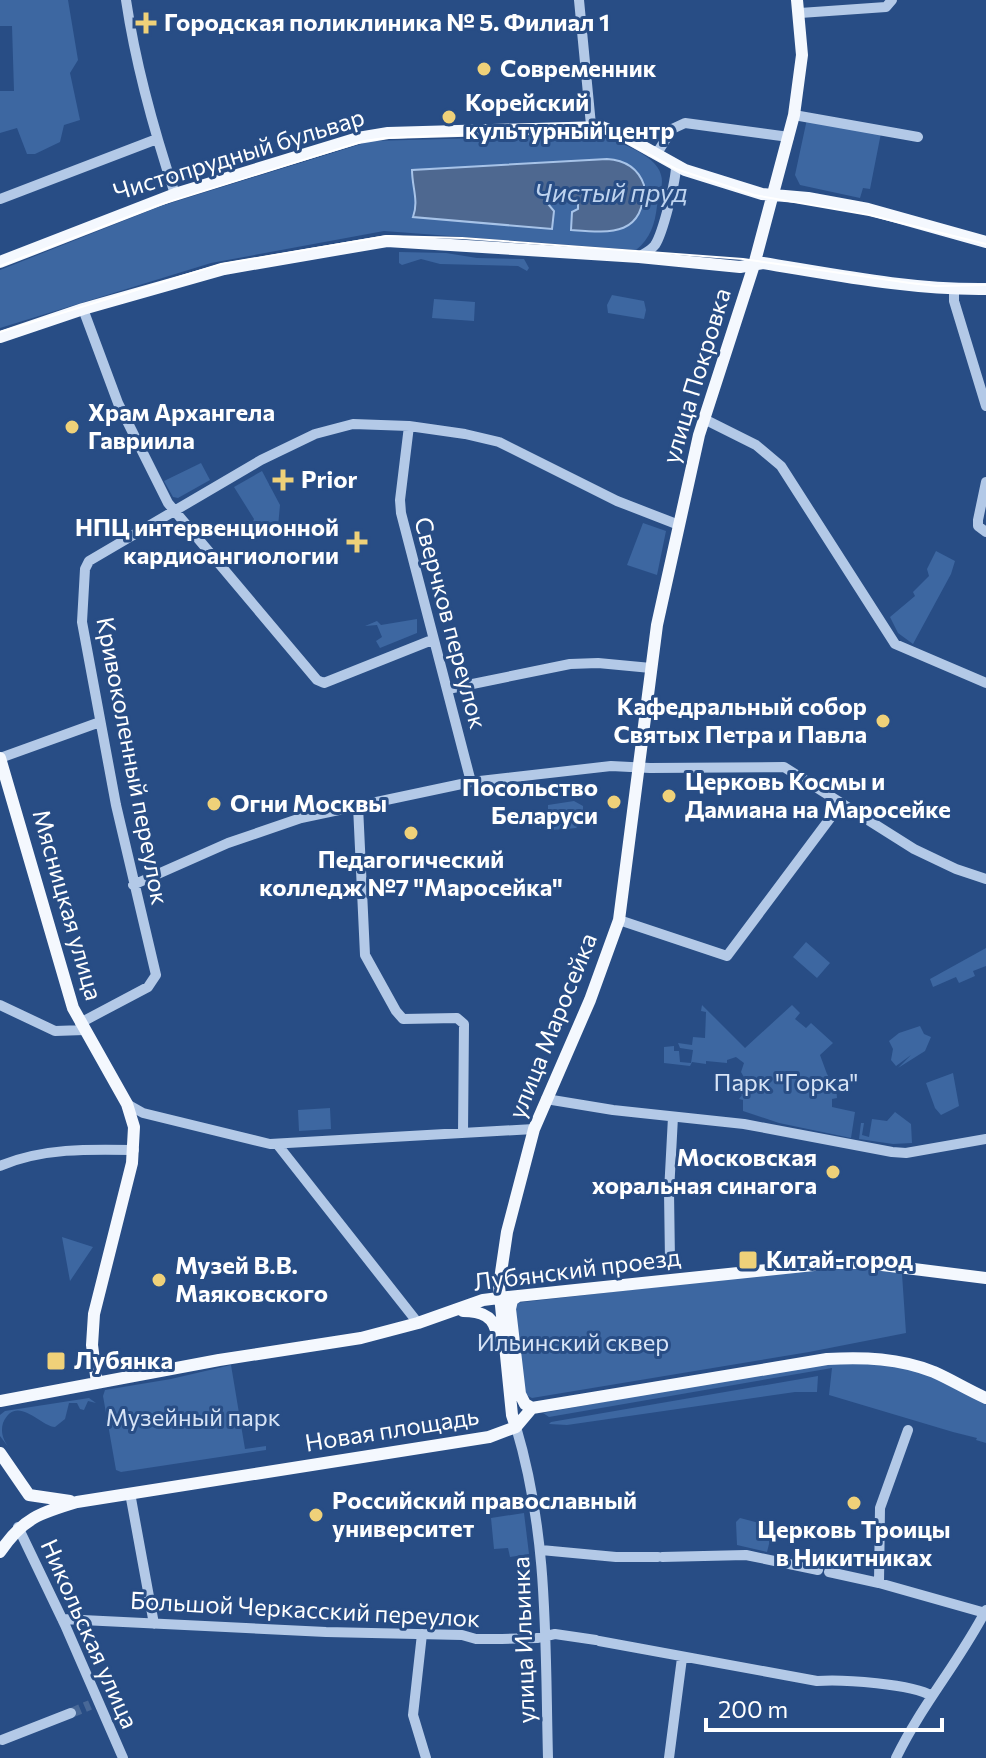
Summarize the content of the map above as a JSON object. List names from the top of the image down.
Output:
{
  "streets": {
    "main road": [
      "Чистопрудный бульвар",
      "улица Покровка",
      "Мясницкая улица",
      "улица Маросейка",
      "Лубянский проезд",
      "Новая площадь"
    ],
    "street": [
      "Сверчков переулок",
      "Кривоколенный переулок",
      "Большой Черкасский переулок",
      "Никольская улица",
      "улица Ильинка"
    ]
  },
  "crossings": [
    ["Чистопрудный бульвар", "улица Покровка"],
    ["улица Покровка", "улица Маросейка"],
    ["Кривоколенный переулок", "Мясницкая улица"],
    ["Мясницкая улица", "Лубянский проезд"],
    ["улица Маросейка", "Лубянский проезд"],
    ["Новая площадь", "улица Ильинка"],
    ["Большой Черкасский переулок", "Никольская улица"],
    ["Большой Черкасский переулок", "улица Ильинка"]
  ],
  "water": ["Чистый пруд"],
  "parks": ["Парк \"Горка\"", "Ильинский сквер", "Музейный парк"],
  "places": {
    "health": ["Городская поликлиника № 5. Филиал 1", "Prior", "НПЦ интервенционной кардиоангиологии"],
    "other": [
      "Современник",
      "Корейский культурный центр",
      "Храм Архангела Гавриила",
      "Кафедральный собор Святых Петра и Павла",
      "Церковь Космы и Дамиана на Маросейке",
      "Посольство Беларуси",
      "Огни Москвы",
      "Педагогический колледж №7 \"Маросейка\"",
      "Московская хоральная синагога",
      "Музей В.В. Маяковского",
      "Церковь Троицы в Никитниках",
      "Российский православный университет"
    ],
    "transit": ["Китай-город", "Лубянка"]
  },
  "scale_bar": "200 m"
}
